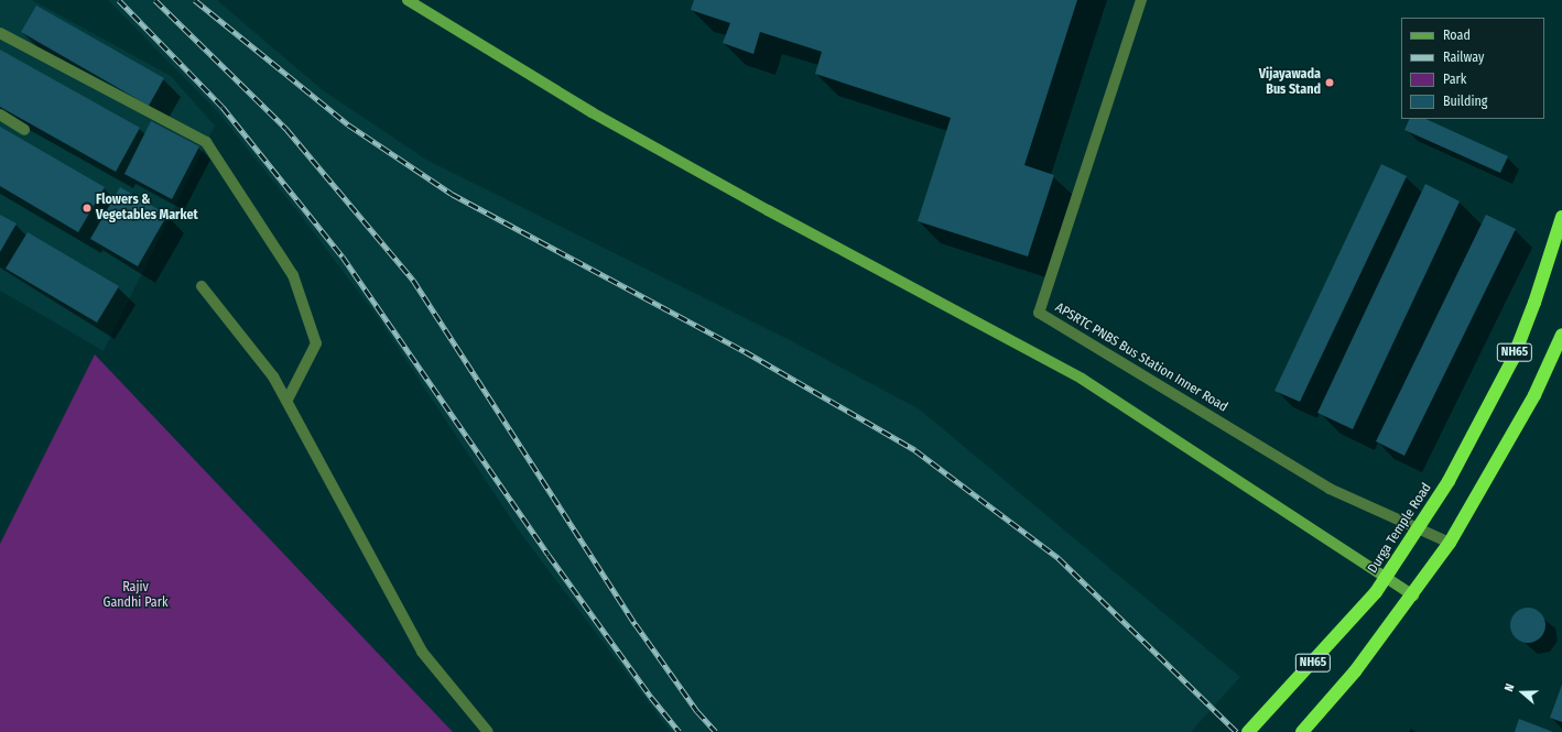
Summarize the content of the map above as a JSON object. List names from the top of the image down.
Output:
{
  "streets": {
    "highway": ["NH65", "Durga Temple Road"],
    "street": ["APSRTC PNBS Bus Station Inner Road"]
  },
  "crossings": [
    ["NH65", "APSRTC PNBS Bus Station Inner Road"],
    ["APSRTC PNBS Bus Station Inner Road", "Durga Temple Road"]
  ],
  "parks": ["Rajiv Gandhi Park"],
  "places": ["Vijayawada Bus Stand", "Flowers & Vegetables Market"],
  "legend": [
    "Road",
    "Railway",
    "Park",
    "Building"
  ],
  "north": "left"
}
